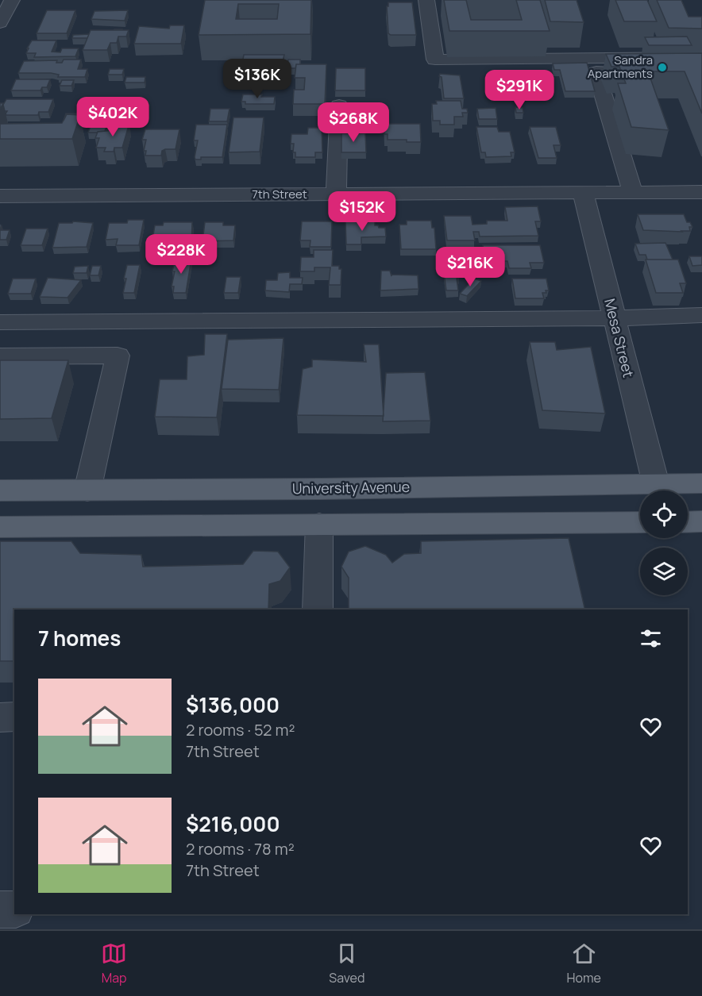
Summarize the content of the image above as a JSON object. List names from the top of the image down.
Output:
{
  "streets": {
    "main road": ["University Avenue"],
    "street": ["7th Street", "Mesa Street"]
  },
  "crossings": [
    ["7th Street", "Mesa Street"],
    ["Mesa Street", "University Avenue"]
  ],
  "places": ["Sandra Apartments"],
  "page": {
    "price": [
      "$136K",
      "$291K",
      "$402K",
      "$268K",
      "$152K",
      "$228K",
      "$216K"
    ],
    "heading": "7 homes",
    "list": [
      {
        "name": "$136,000",
        "note": "2 rooms · 52 m² · 7th Street"
      },
      {
        "name": "$216,000",
        "note": "2 rooms · 78 m² · 7th Street"
      }
    ],
    "tabs": ["Map", "Saved", "Home"]
  }
}
